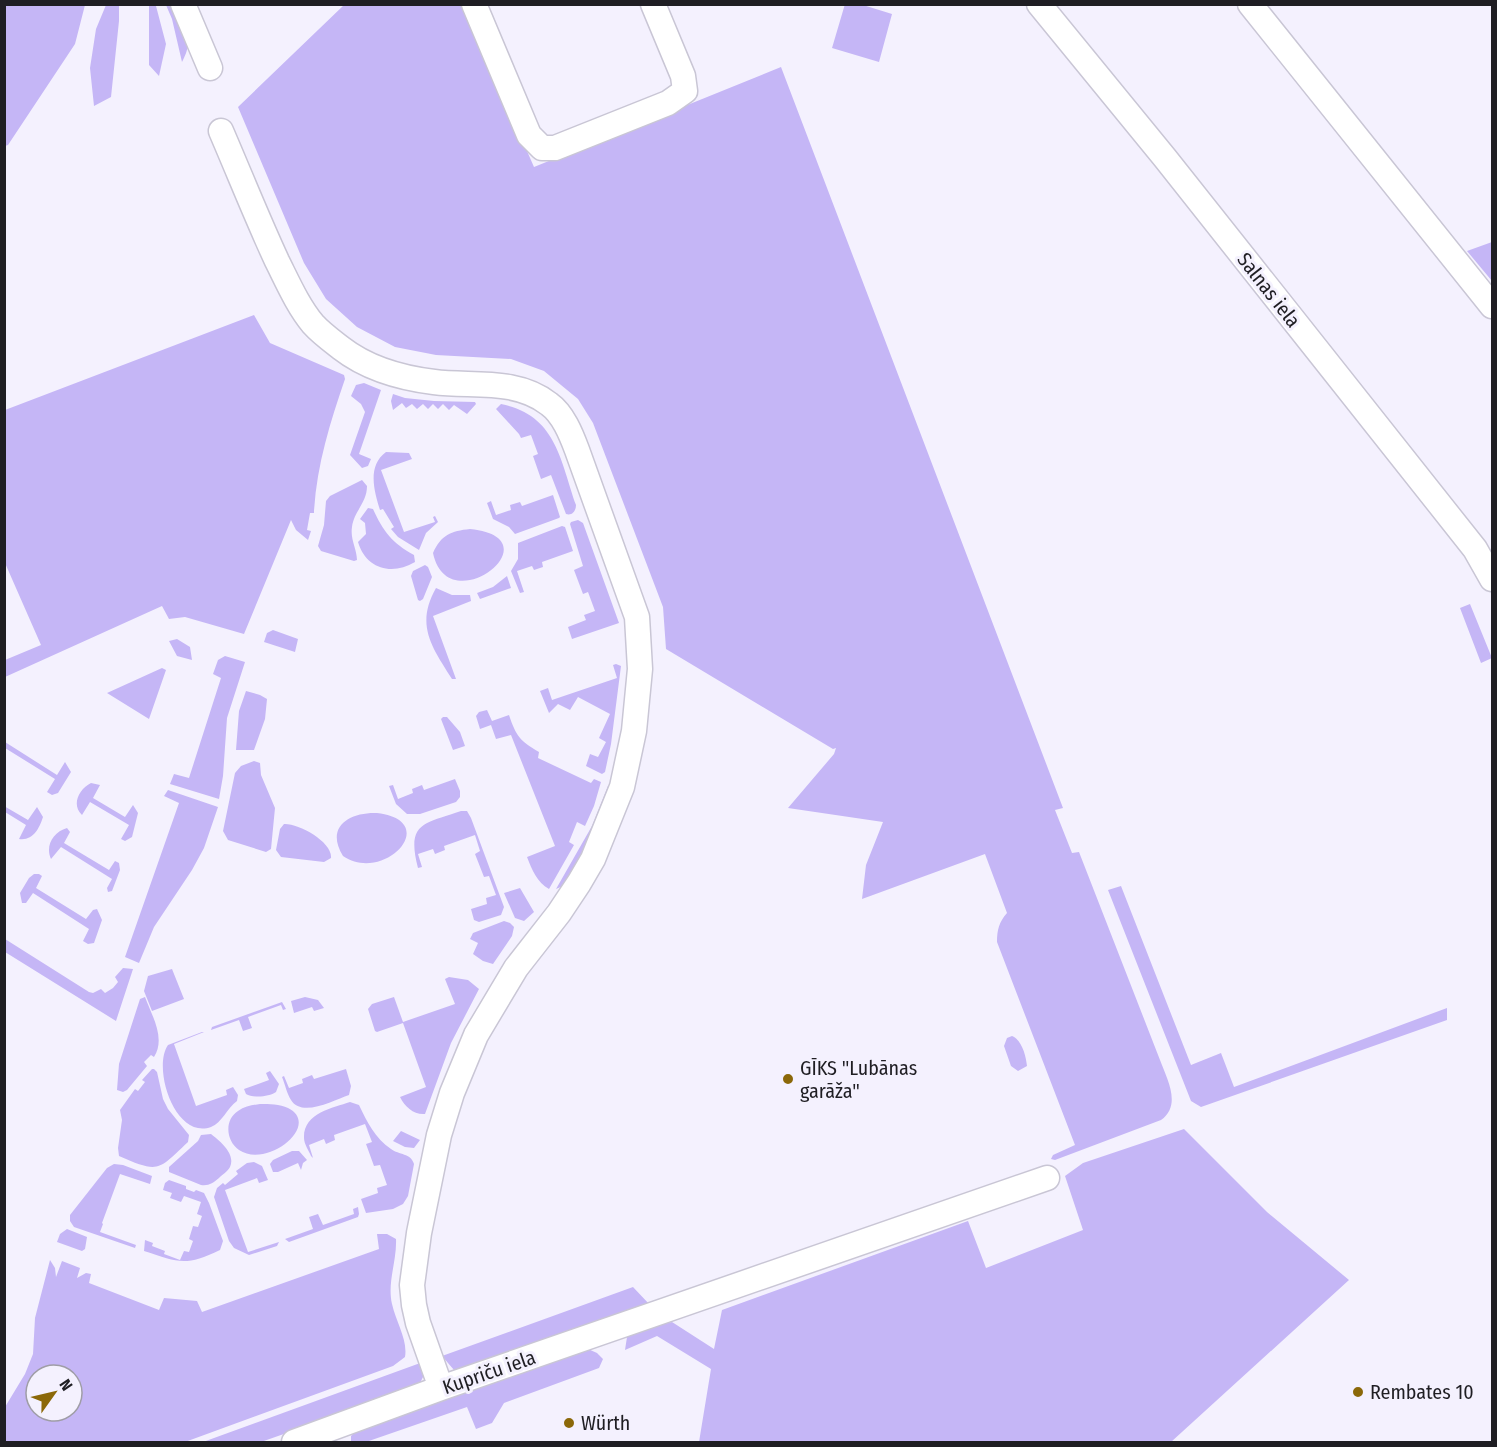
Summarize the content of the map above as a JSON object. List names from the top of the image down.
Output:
{
  "streets": {
    "street": ["Salnas iela", "Kupriču iela"]
  },
  "places": ["GĪKS \"Lubānas garāža\"", "Rembates 10", "Würth"],
  "north": "top right"
}
